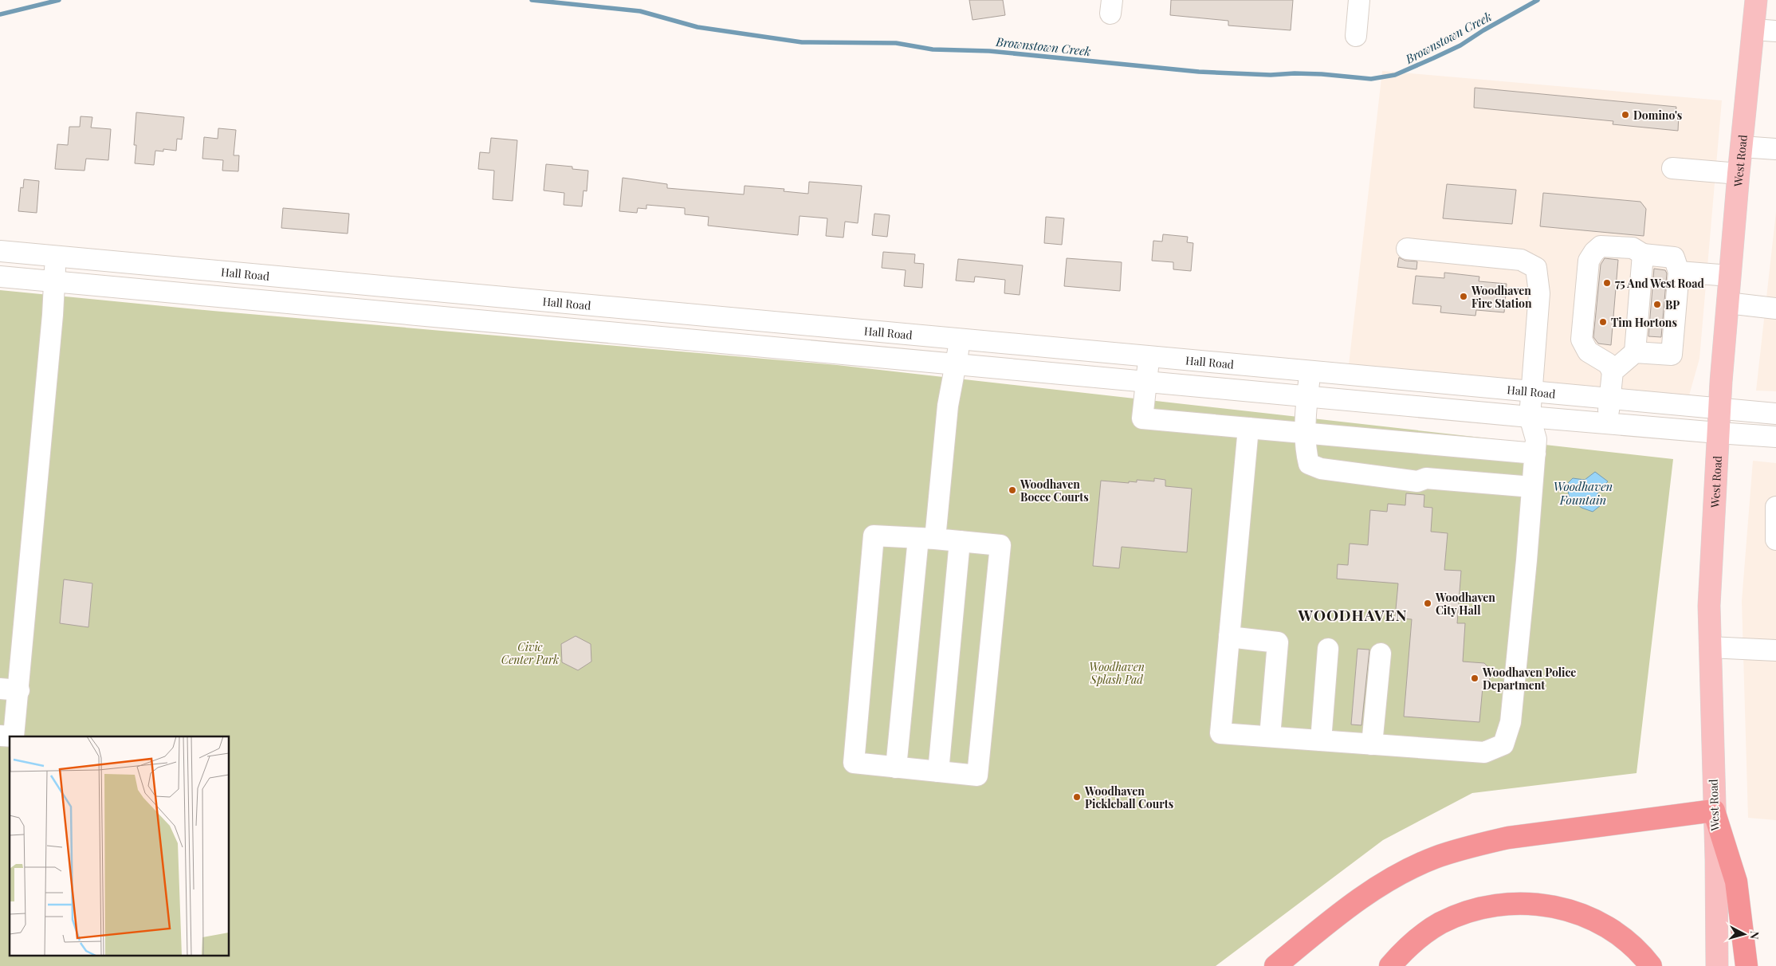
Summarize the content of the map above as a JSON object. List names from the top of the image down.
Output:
{
  "streets": {
    "main road": ["West Road"],
    "street": ["Hall Road"]
  },
  "crossings": [
    ["West Road", "Hall Road"]
  ],
  "districts": ["WOODHAVEN"],
  "water": ["Brownstown Creek", "Woodhaven Fountain"],
  "parks": ["Civic Center Park", "Woodhaven Splash Pad"],
  "places": [
    "Domino's",
    "75 And West Road",
    "Woodhaven Fire Station",
    "BP",
    "Tim Hortons",
    "Woodhaven Bocce Courts",
    "Woodhaven City Hall",
    "Woodhaven Police Department",
    "Woodhaven Pickleball Courts"
  ],
  "north": "right"
}
